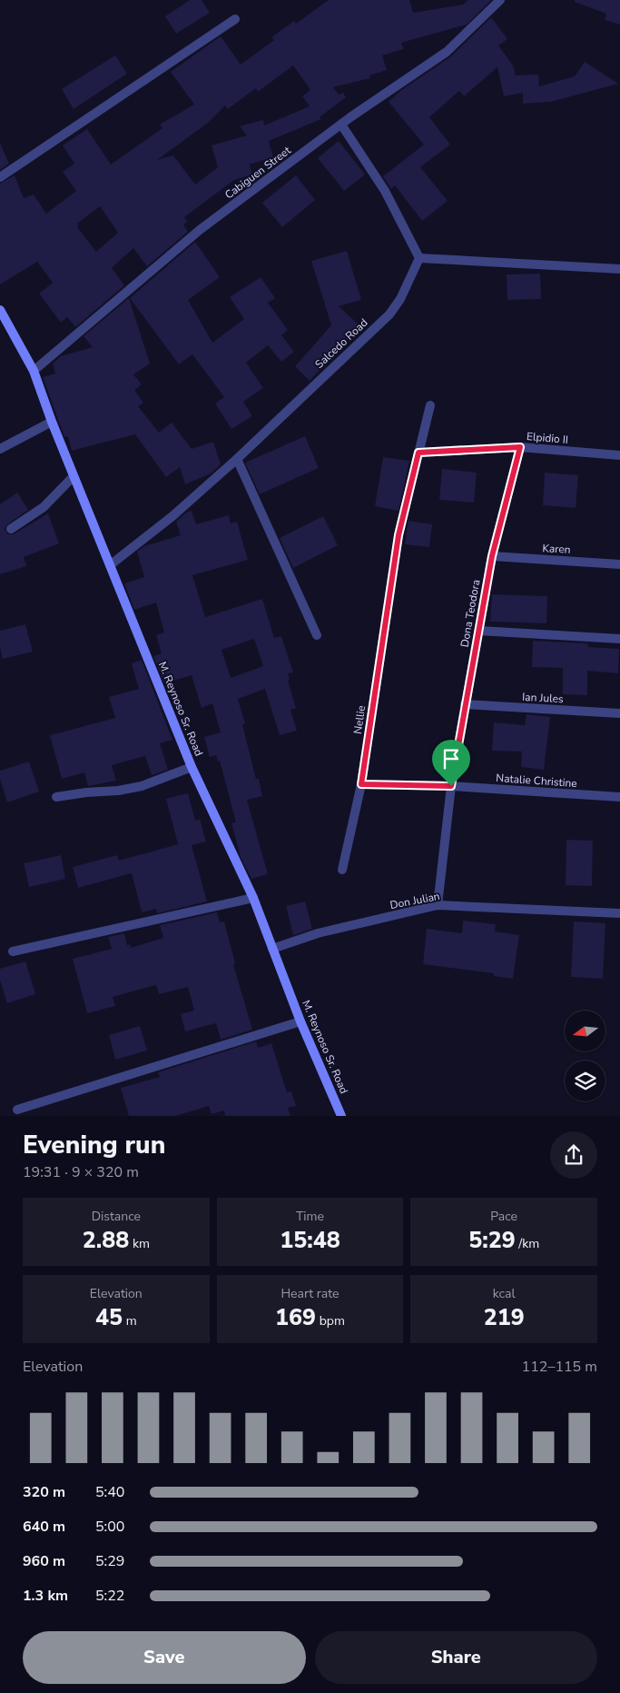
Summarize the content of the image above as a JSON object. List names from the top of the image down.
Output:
{
  "streets": {
    "street": [
      "Cabiguen Street",
      "Salcedo Road",
      "Elpidio II",
      "Karen",
      "Dona Teodora",
      "Ian Jules",
      "M. Reynoso Sr. Road",
      "Nellie",
      "Natalie Christine",
      "Don Julian"
    ]
  },
  "crossings": [
    ["Cabiguen Street", "M. Reynoso Sr. Road"],
    ["Salcedo Road", "M. Reynoso Sr. Road"],
    ["Elpidio II", "Dona Teodora"],
    ["Elpidio II", "Nellie"],
    ["Karen", "Dona Teodora"],
    ["Dona Teodora", "Ian Jules"],
    ["Dona Teodora", "Natalie Christine"],
    ["M. Reynoso Sr. Road", "Don Julian"]
  ],
  "north": "left",
  "page": {
    "heading": ["Evening run", "19:31 · 9 × 320 m"],
    "stats": [
      ["Distance", "2.88 km"],
      ["Time", "15:48"],
      ["Pace", "5:29 /km"],
      ["Elevation", "45 m"],
      ["Heart rate", "169 bpm"],
      ["kcal", "219"]
    ],
    "chart": ["Elevation", "112–115 m"],
    "list": [
      {
        "name": "320 m",
        "note": "5:40"
      },
      {
        "name": "640 m",
        "note": "5:00"
      },
      {
        "name": "960 m",
        "note": "5:29"
      },
      {
        "name": "1.3 km",
        "note": "5:22"
      }
    ],
    "buttons": ["Save", "Share"]
  }
}
